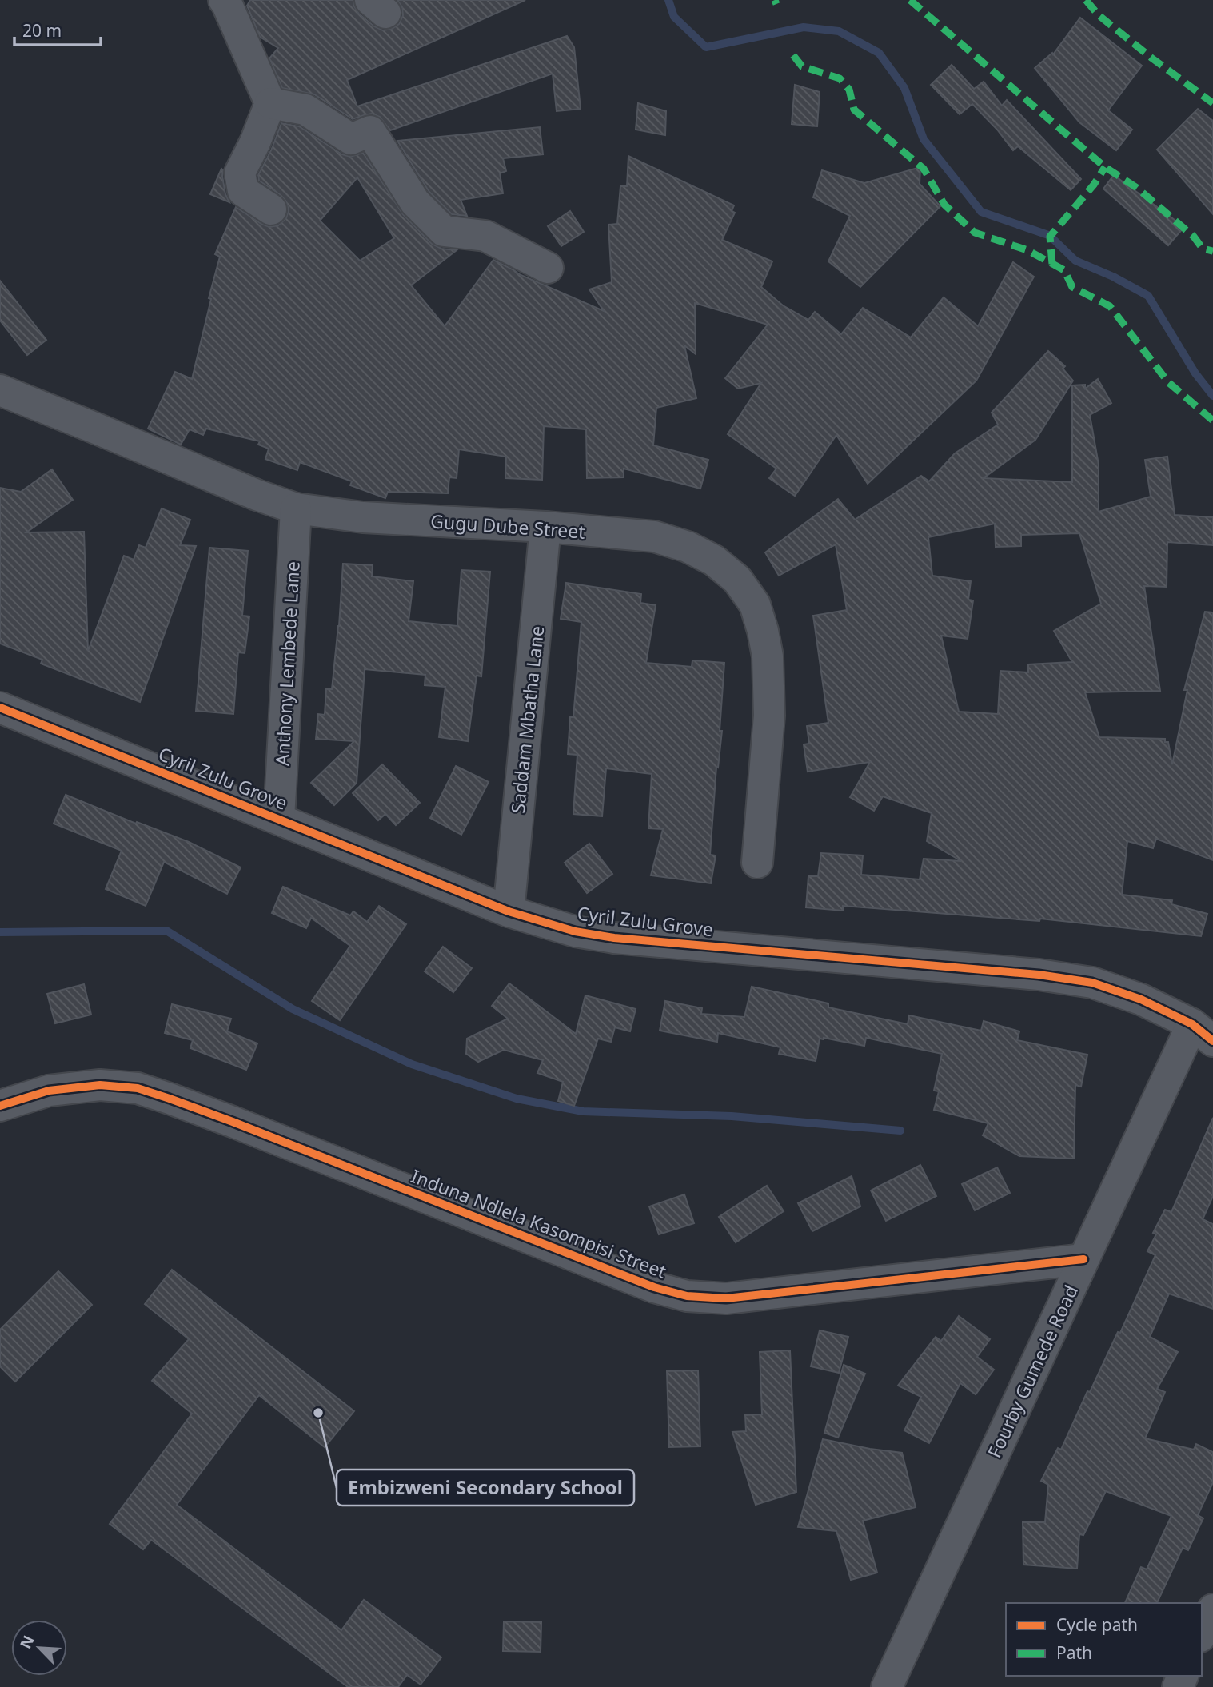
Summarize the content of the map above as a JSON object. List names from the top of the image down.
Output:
{
  "streets": {
    "street": [
      "Gugu Dube Street",
      "Anthony Lembede Lane",
      "Saddam Mbatha Lane",
      "Cyril Zulu Grove",
      "Induna Ndlela Kasompisi Street",
      "Fourby Gumede Road"
    ]
  },
  "crossings": [
    ["Gugu Dube Street", "Anthony Lembede Lane"],
    ["Gugu Dube Street", "Saddam Mbatha Lane"],
    ["Anthony Lembede Lane", "Cyril Zulu Grove"],
    ["Saddam Mbatha Lane", "Cyril Zulu Grove"],
    ["Cyril Zulu Grove", "Fourby Gumede Road"],
    ["Induna Ndlela Kasompisi Street", "Fourby Gumede Road"]
  ],
  "places": ["Embizweni Secondary School"],
  "legend": ["Cycle path", "Path"],
  "scale_bar": "20 m",
  "north": "top left"
}
